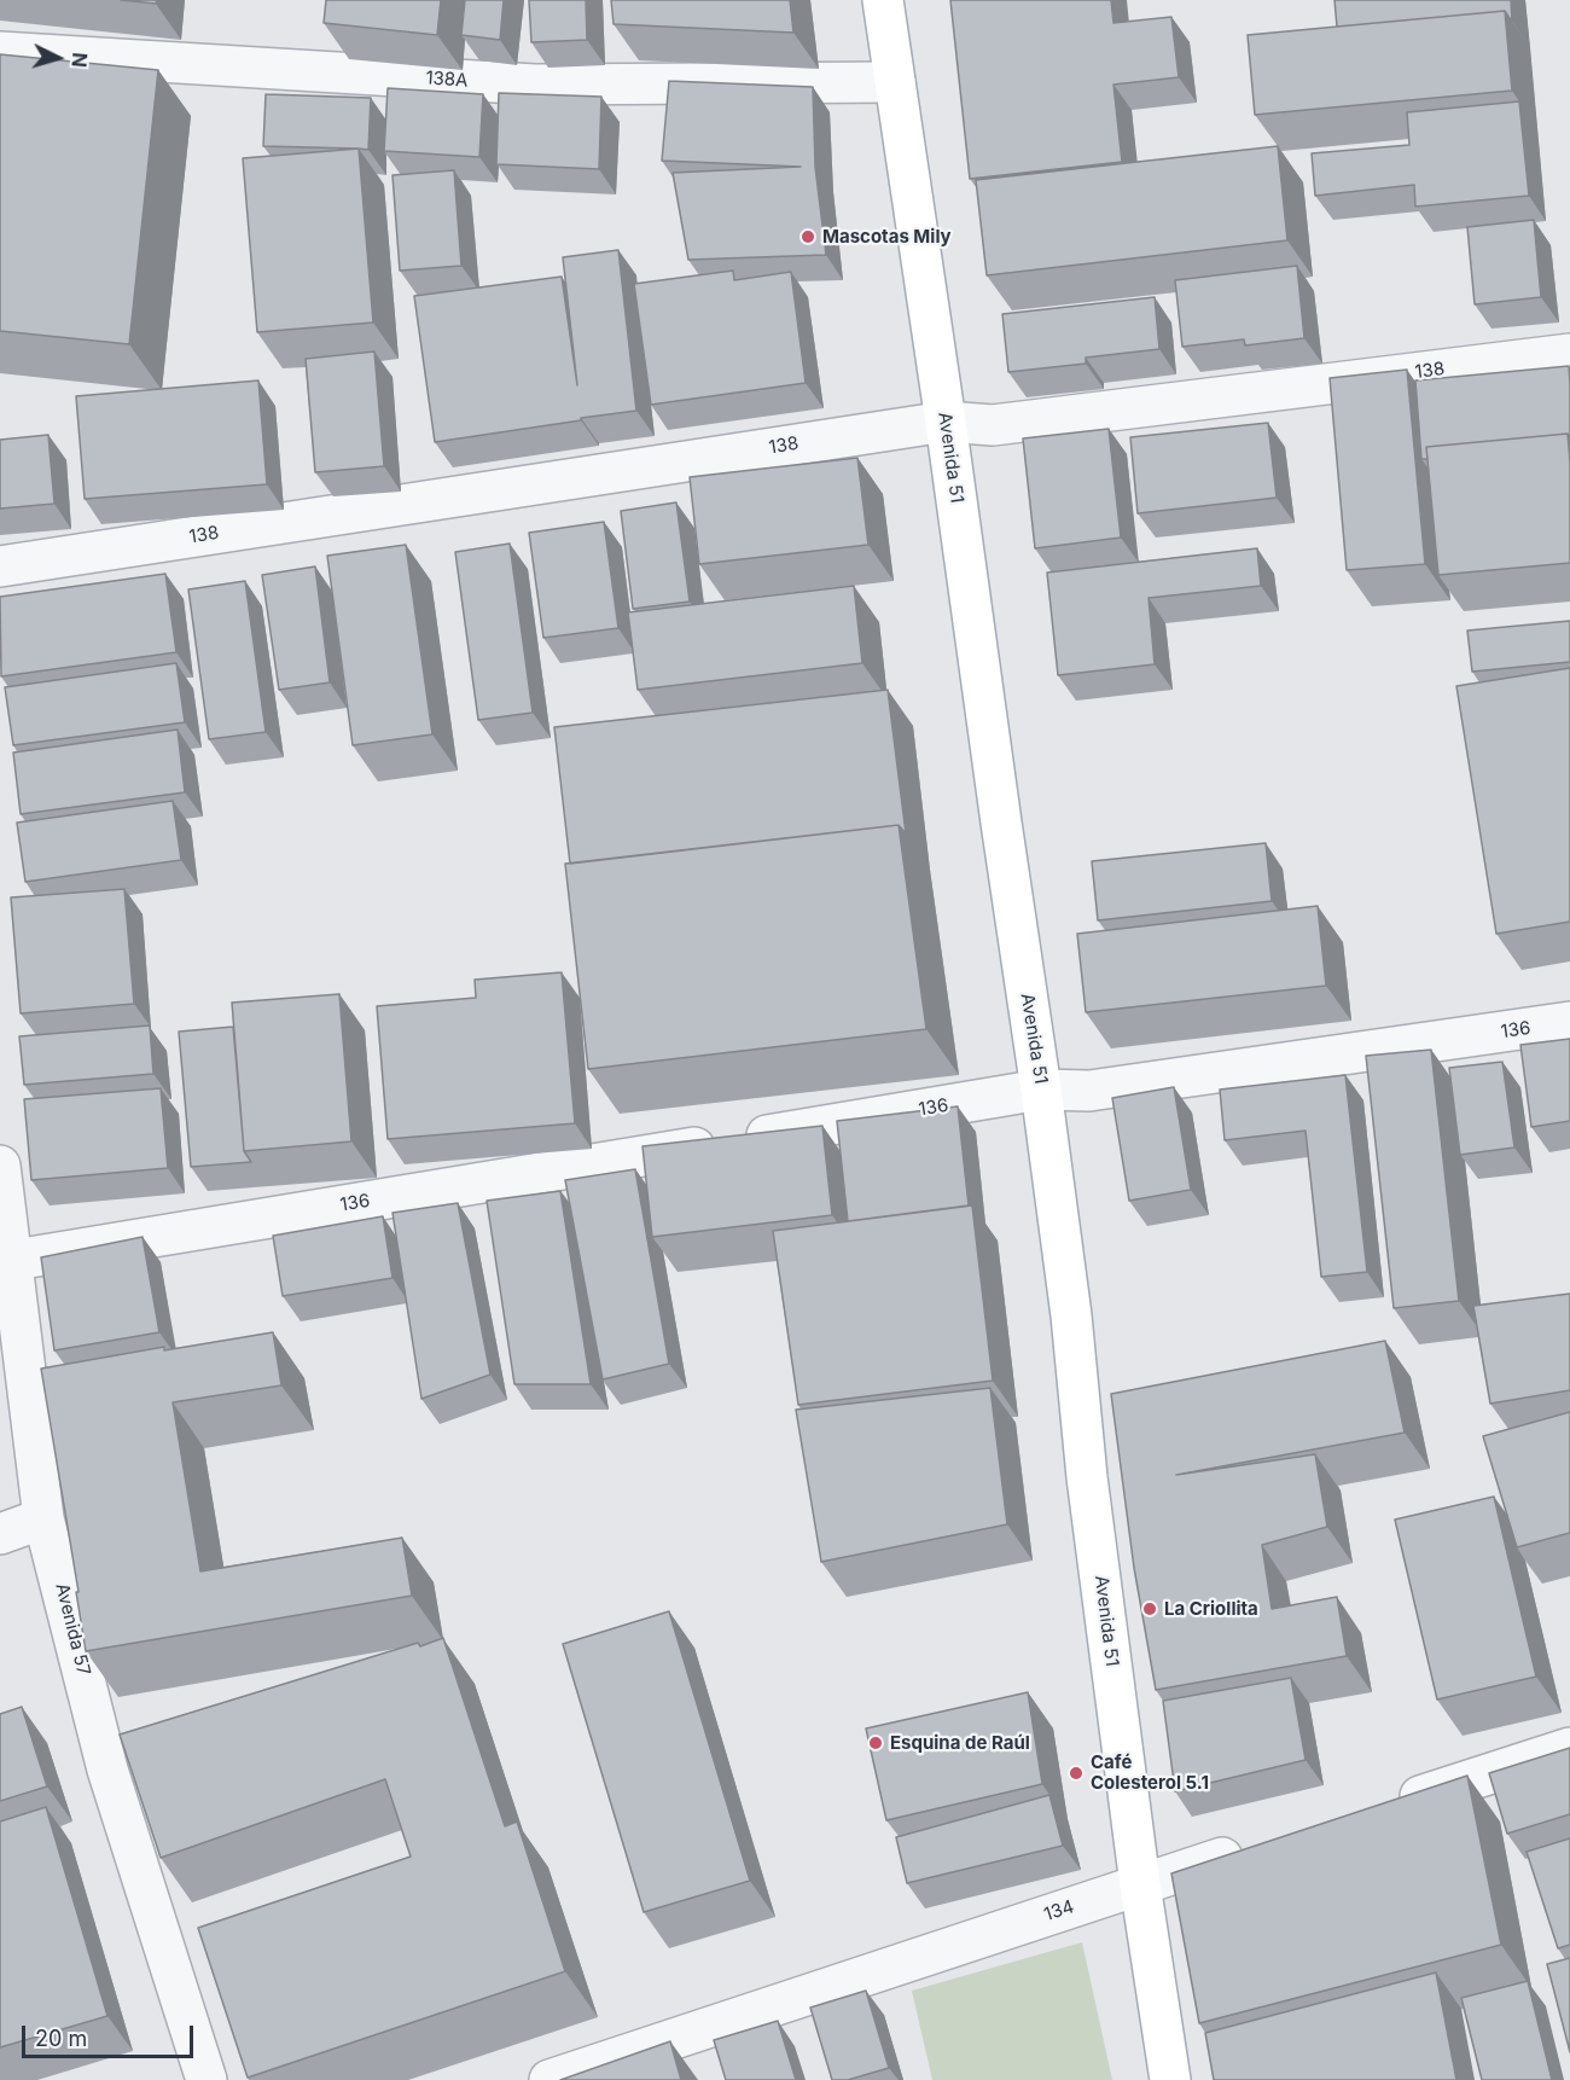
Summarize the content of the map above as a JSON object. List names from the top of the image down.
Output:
{
  "streets": {
    "main road": ["Avenida 51"],
    "street": [
      "138A",
      "138",
      "136",
      "Avenida 57",
      "134"
    ]
  },
  "crossings": [
    ["138A", "Avenida 51"],
    ["138", "Avenida 51"],
    ["Avenida 51", "136"],
    ["Avenida 51", "134"],
    ["136", "Avenida 57"]
  ],
  "places": [
    "Mascotas Mily",
    "La Criollita",
    "Esquina de Raúl",
    "Café Colesterol 5.1"
  ],
  "scale_bar": "20 m",
  "north": "right"
}
